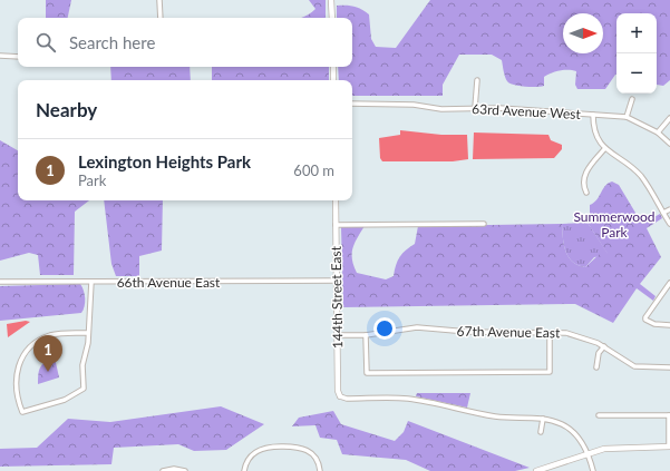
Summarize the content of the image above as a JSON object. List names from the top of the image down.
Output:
{
  "streets": {
    "street": [
      "63rd Avenue West",
      "66th Avenue East",
      "144th Street East",
      "67th Avenue East"
    ]
  },
  "crossings": [
    ["66th Avenue East", "144th Street East"],
    ["144th Street East", "67th Avenue East"]
  ],
  "parks": ["Summerwood Park"],
  "north": "right",
  "page": {
    "map_buttons": ["+", "−"],
    "search": "Search here",
    "heading": "Nearby",
    "list": [
      {
        "mark": "1",
        "name": "Lexington Heights Park",
        "note": "Park",
        "value": "600 m"
      }
    ],
    "pins": "1"
  }
}
